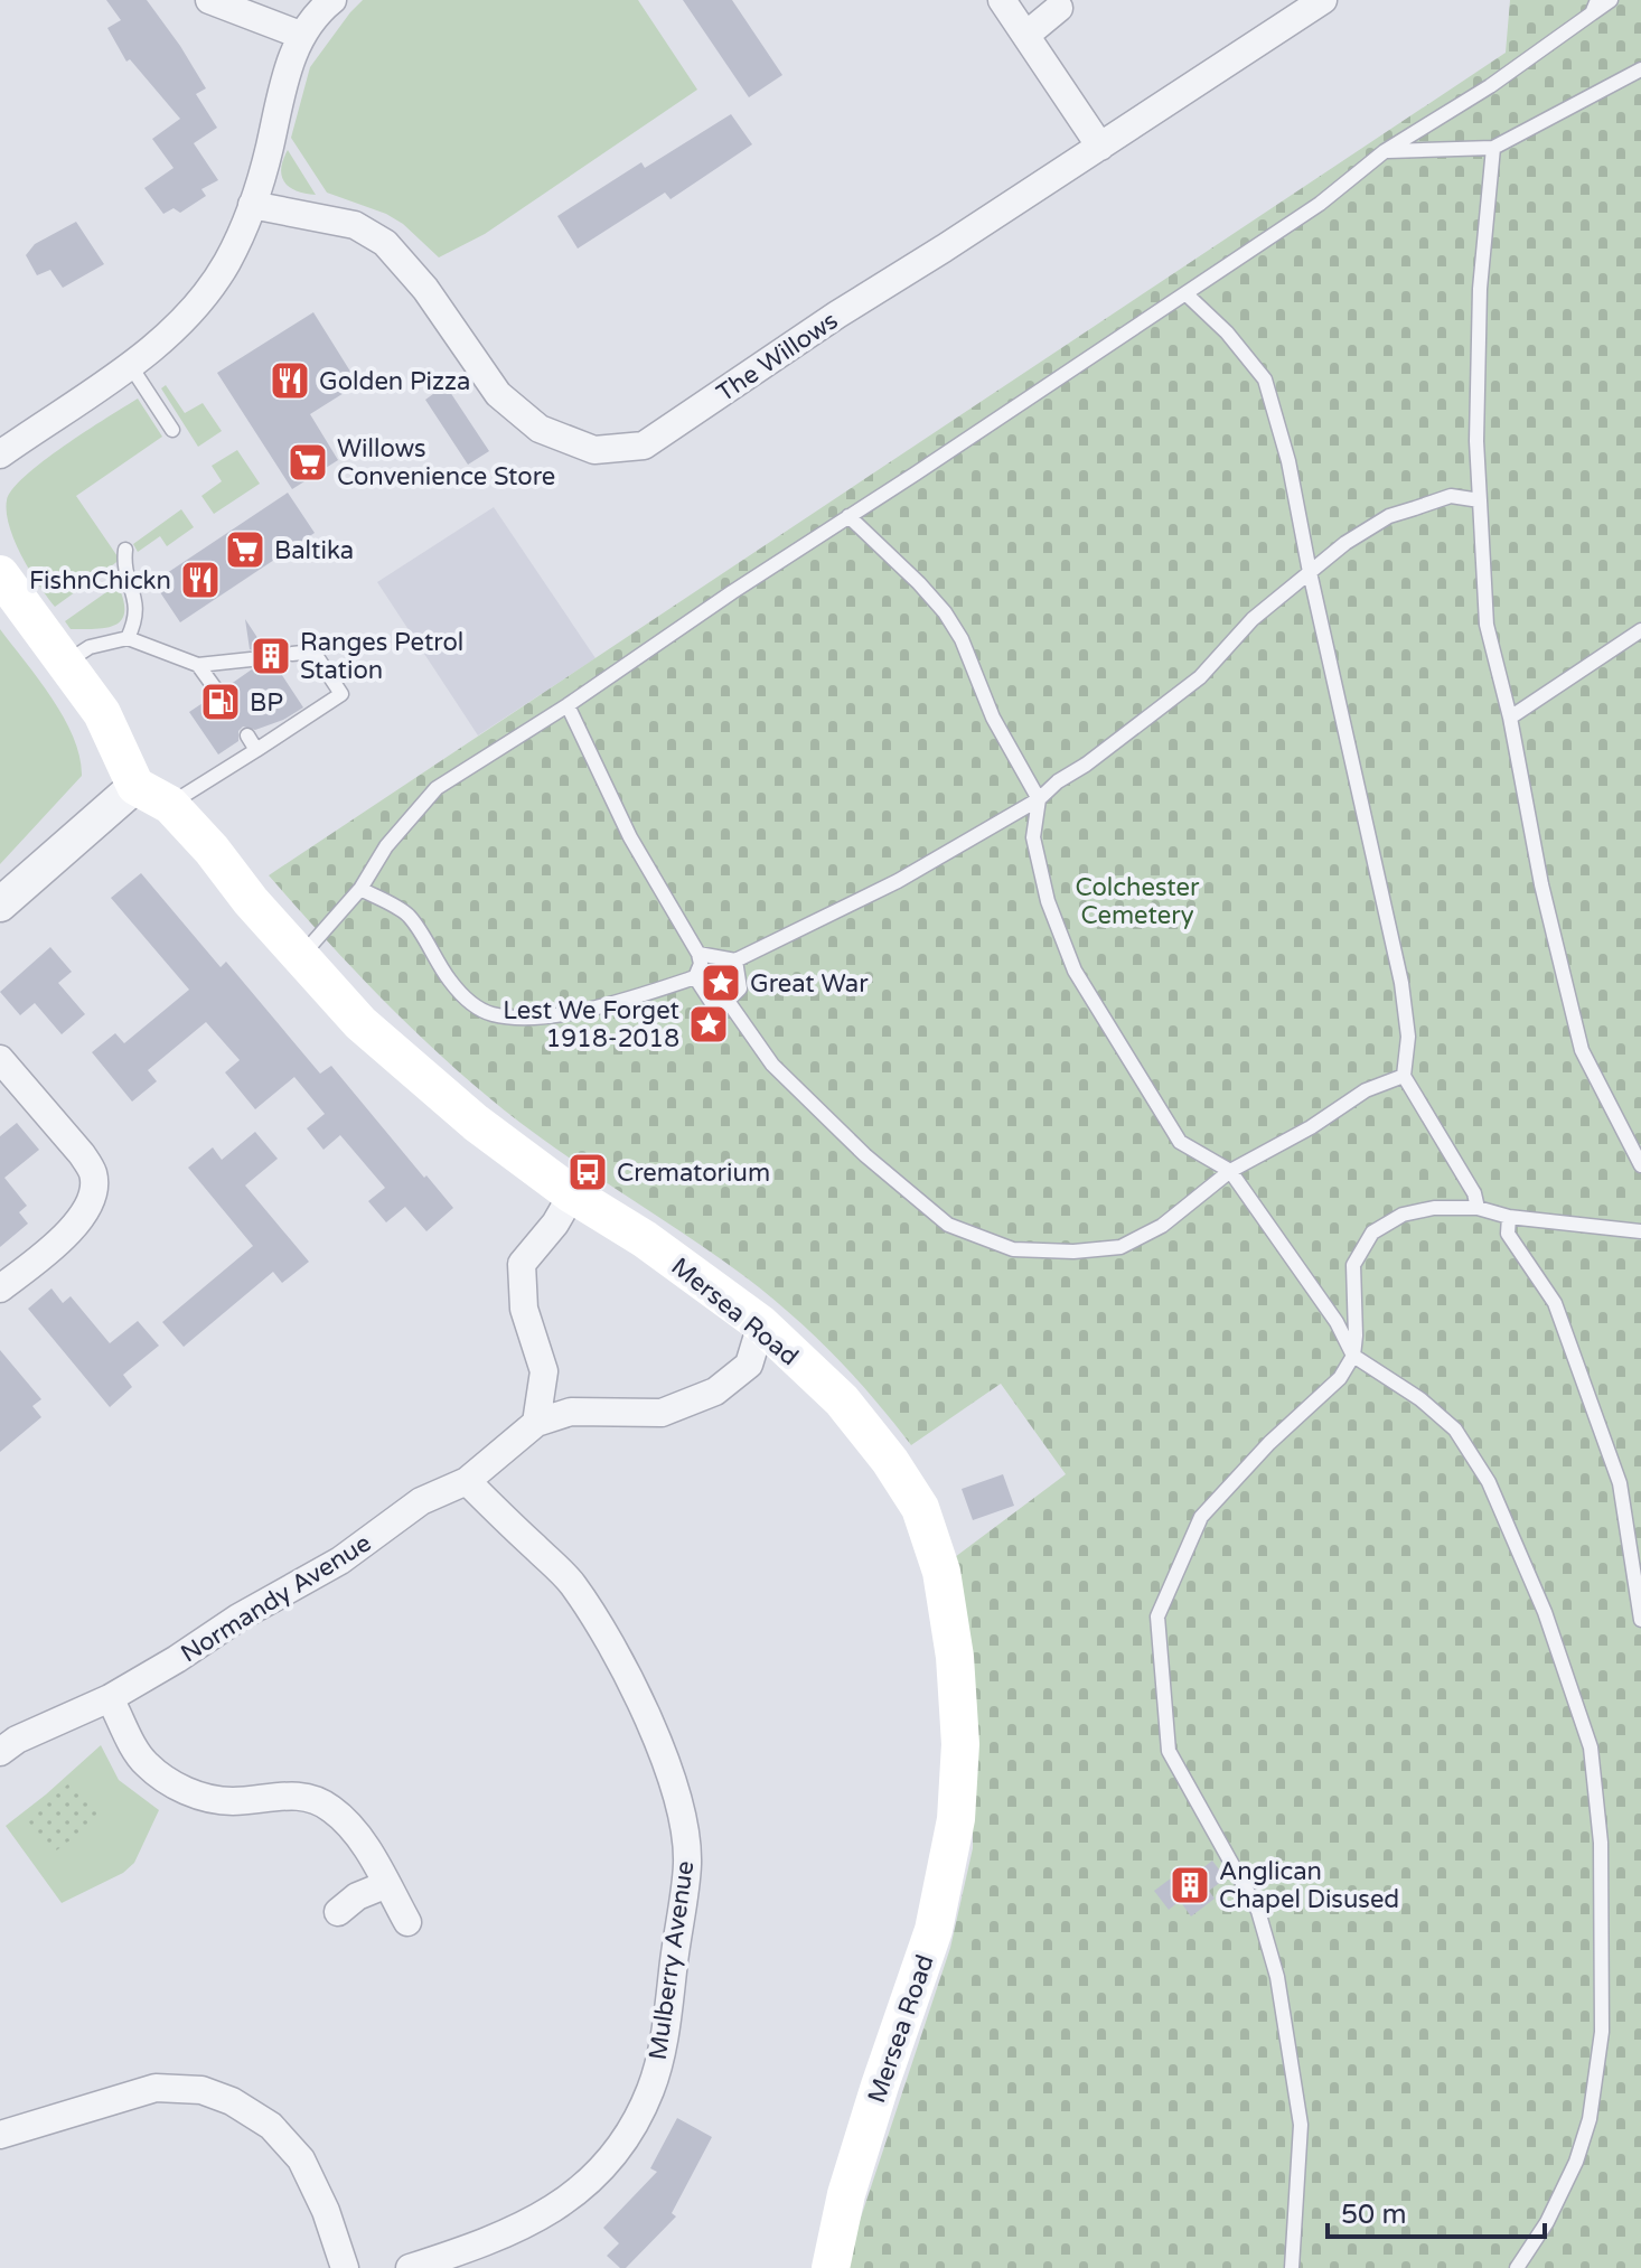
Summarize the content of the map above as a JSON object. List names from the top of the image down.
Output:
{
  "streets": {
    "main road": ["Mersea Road"],
    "street": ["The Willows", "Normandy Avenue", "Mulberry Avenue"]
  },
  "crossings": [
    ["Mersea Road", "Normandy Avenue"],
    ["Normandy Avenue", "Mulberry Avenue"]
  ],
  "parks": ["Colchester Cemetery"],
  "places": {
    "restaurant": ["Golden Pizza", "FishnChickn"],
    "supermarket": ["Willows Convenience Store", "Baltika"],
    "building": ["Ranges Petrol Station", "Anglican Chapel Disused"],
    "fuel station": ["BP"],
    "place": ["Great War", "Lest We Forget 1918-2018"],
    "bus stop": ["Crematorium"]
  },
  "scale_bar": "50 m"
}
